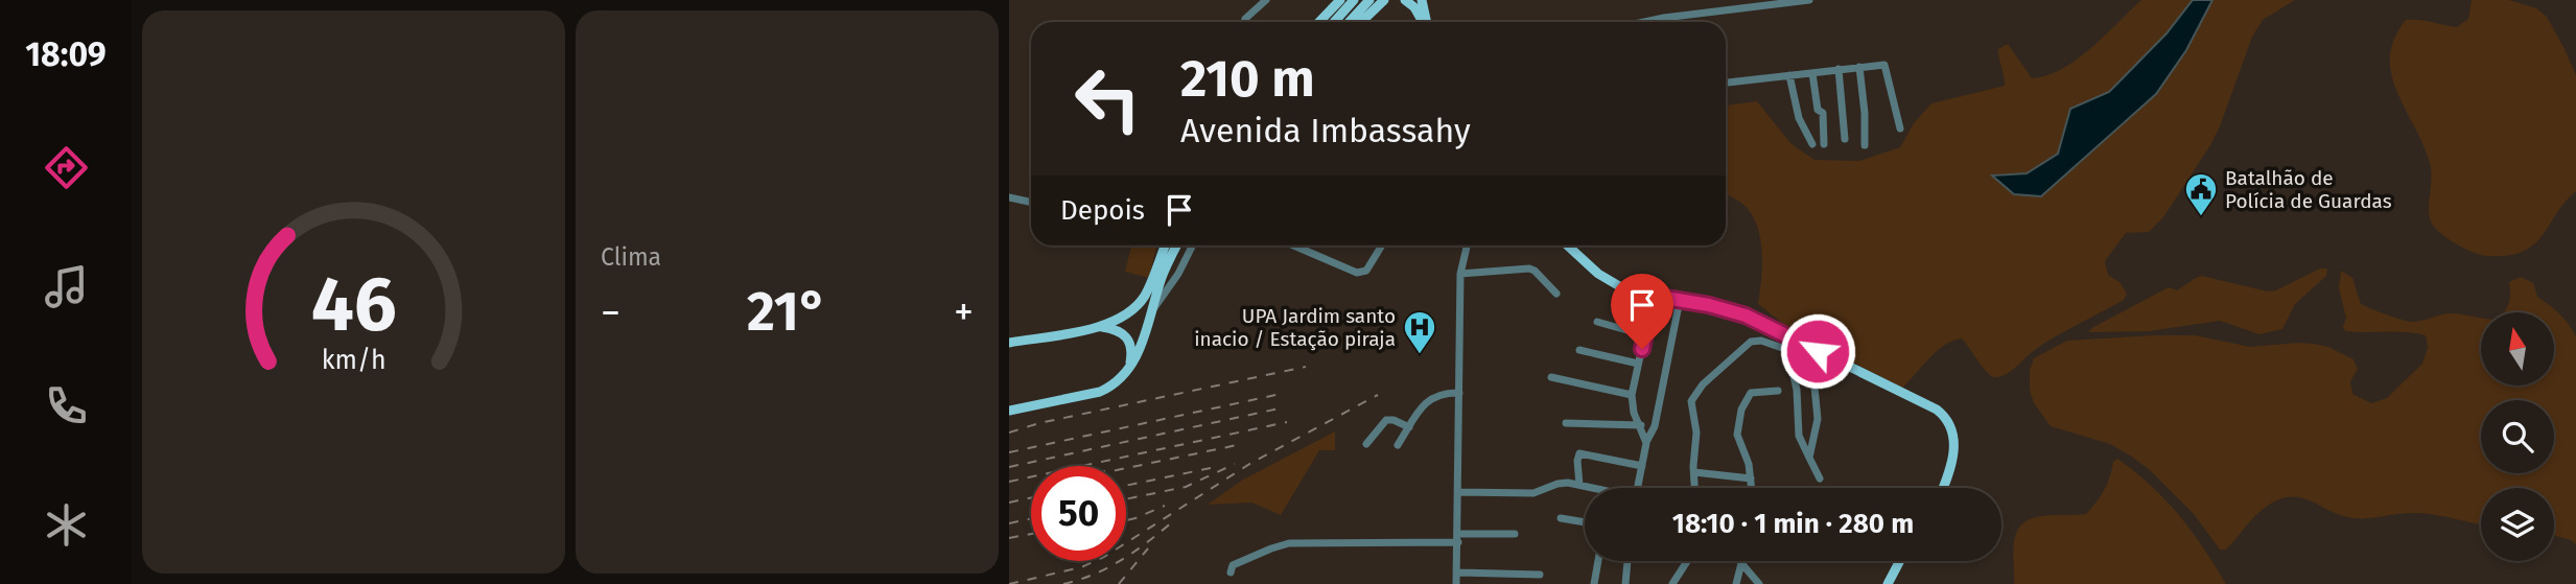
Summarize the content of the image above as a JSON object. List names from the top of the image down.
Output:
{
  "places": {
    "public building": ["Batalhão de Polícia de Guardas"],
    "hospital": ["UPA Jardim santo inacio / Estação piraja"]
  },
  "north": "top",
  "page": {
    "tabs": "18:09",
    "tile": "Clima",
    "turn": ["210 m", "Avenida Imbassahy"],
    "then": "Depois",
    "heat": ["−", "21°", "+"],
    "limit": "50",
    "trip": "18:10 · 1 min · 280 m",
    "gauge": ["46", "km/h"]
  }
}
